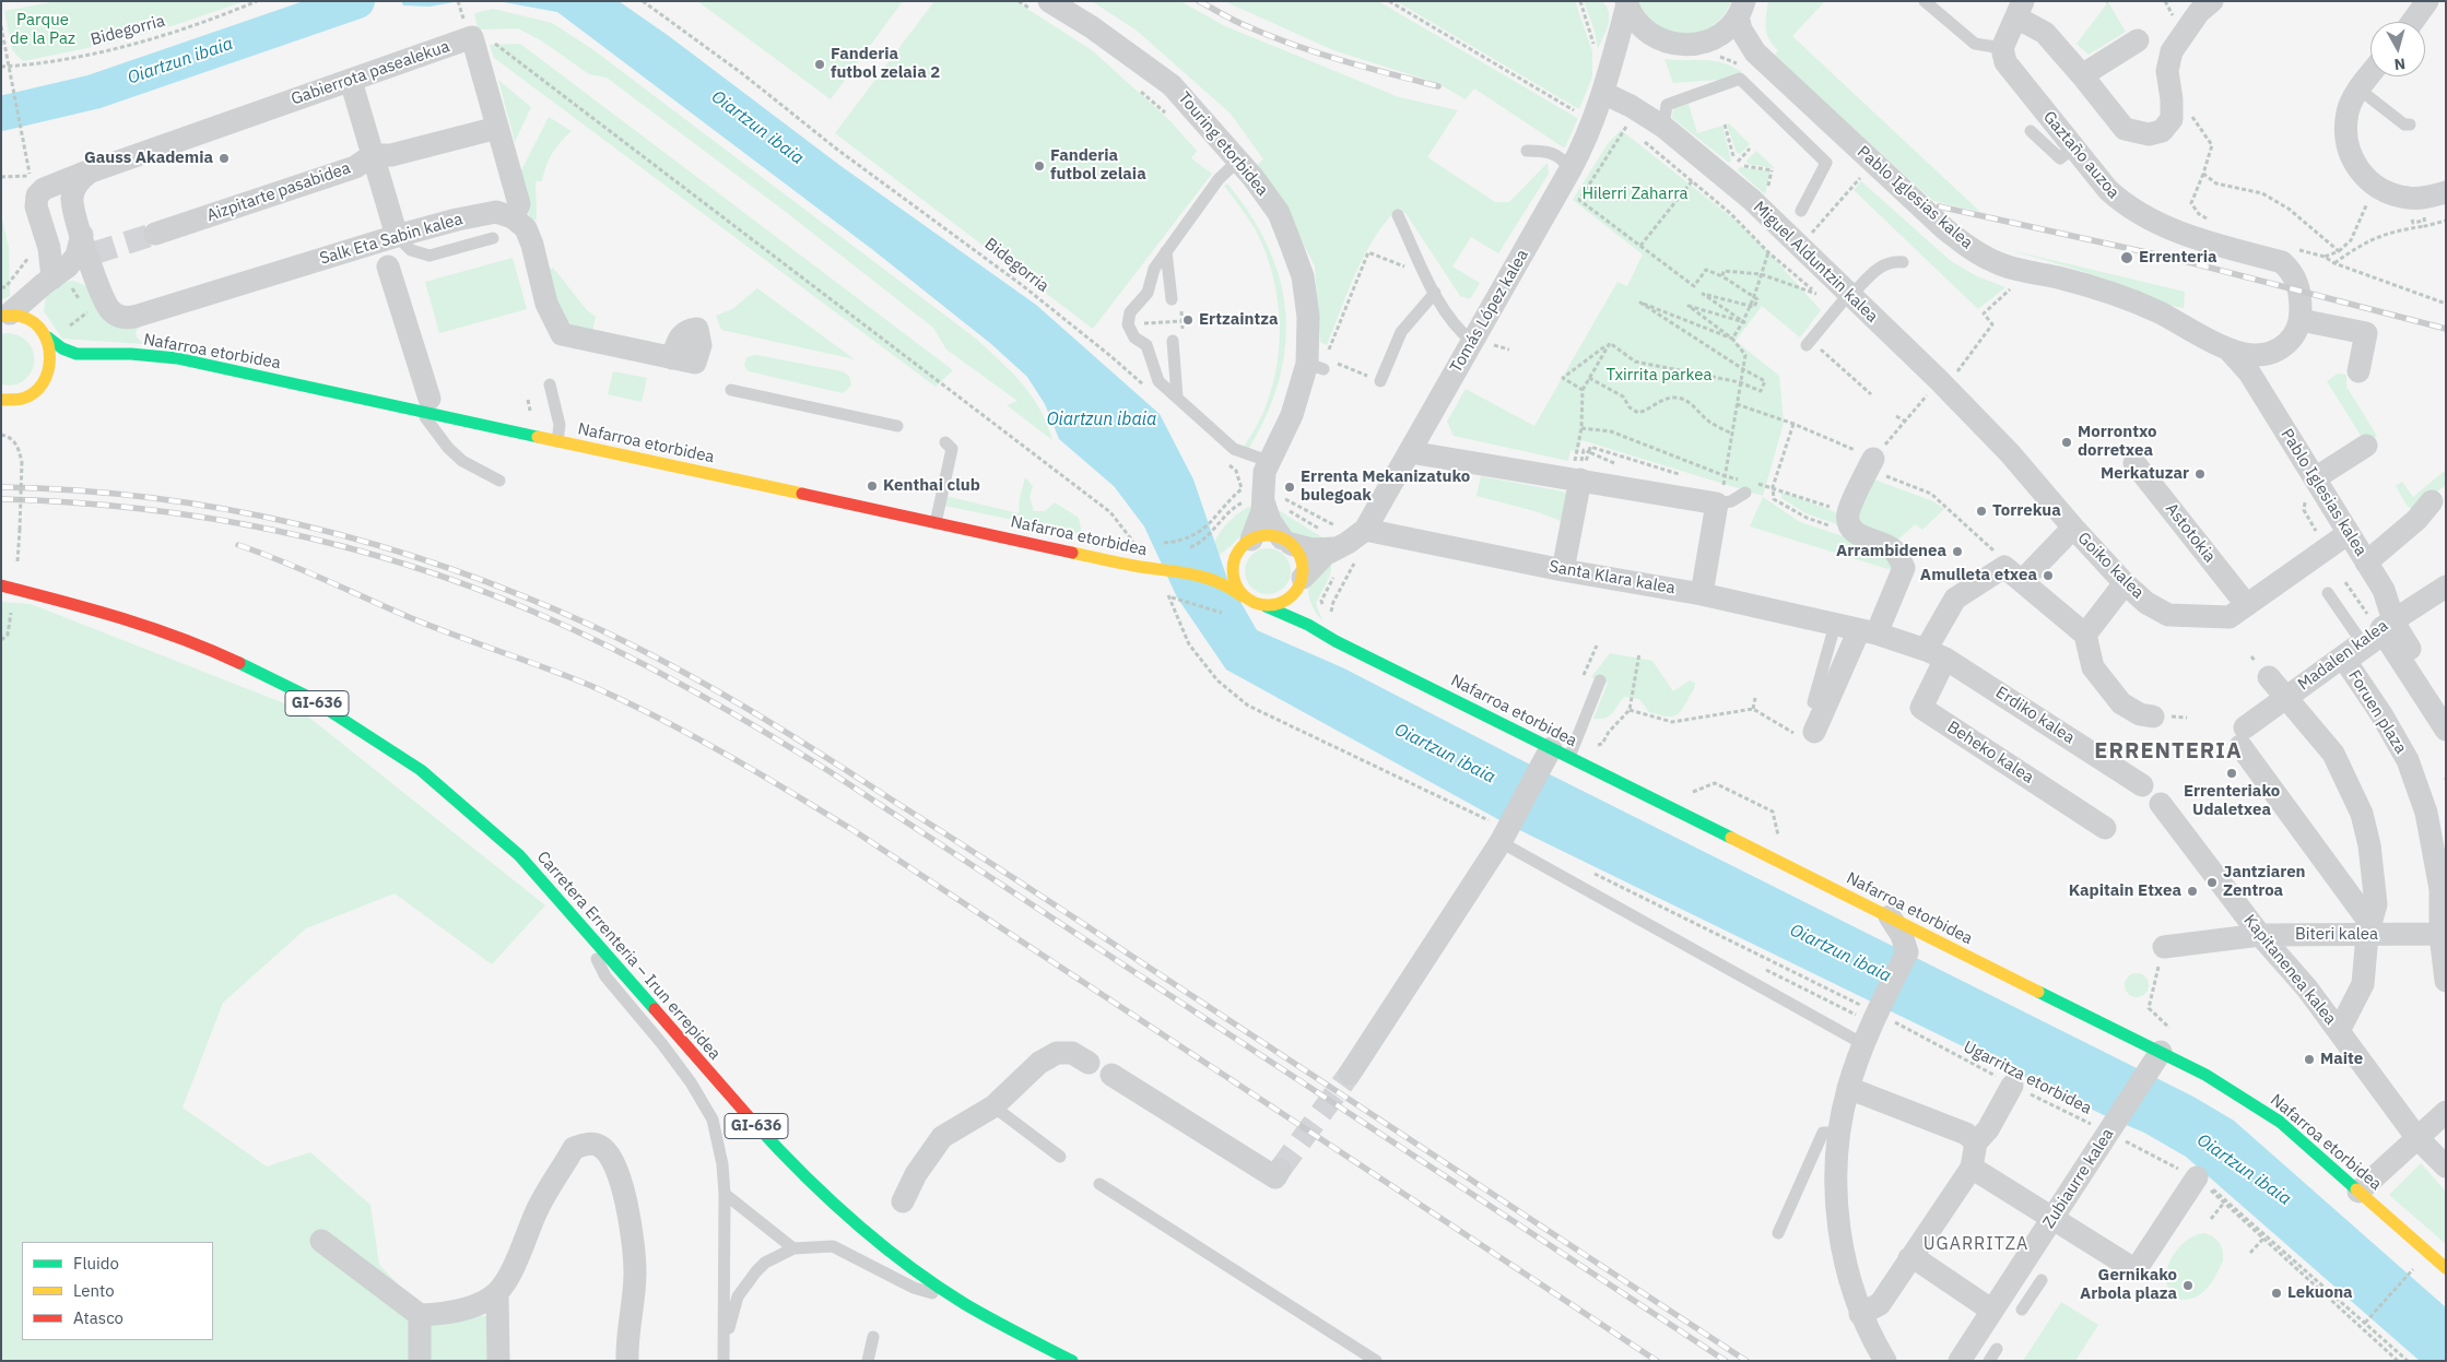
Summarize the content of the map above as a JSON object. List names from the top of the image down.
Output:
{
  "streets": {
    "main road": ["Nafarroa etorbidea", "GI-636", "Carretera Errenteria – Irun errepidea"],
    "street": [
      "Gabierrota pasealekua",
      "Touring etorbidea",
      "Gaztaño auzoa",
      "Aizpitarte pasabidea",
      "Pablo Iglesias kalea",
      "Salk Eta Sabin kalea",
      "Miguel Alduntzin kalea",
      "Tomás López kalea",
      "Astotokia",
      "Goiko kalea",
      "Santa Klara kalea",
      "Madalen kalea",
      "Foruen plaza",
      "Erdiko kalea",
      "Beheko kalea",
      "Biteri kalea",
      "Kapitanenea kalea",
      "Zubiaurre kalea"
    ],
    "path": ["Bidegorria", "Ugarritza etorbidea"]
  },
  "crossings": [
    ["Gabierrota pasealekua", "Aizpitarte pasabidea"],
    ["Gabierrota pasealekua", "Salk Eta Sabin kalea"],
    ["Gabierrota pasealekua", "Nafarroa etorbidea"],
    ["Touring etorbidea", "Tomás López kalea"],
    ["Touring etorbidea", "Nafarroa etorbidea"],
    ["Gaztaño auzoa", "Pablo Iglesias kalea"],
    ["Pablo Iglesias kalea", "Goiko kalea"],
    ["Miguel Alduntzin kalea", "Tomás López kalea"],
    ["Miguel Alduntzin kalea", "Goiko kalea"],
    ["Tomás López kalea", "Nafarroa etorbidea"],
    ["Tomás López kalea", "Santa Klara kalea"],
    ["Nafarroa etorbidea", "Zubiaurre kalea"],
    ["Astotokia", "Goiko kalea"],
    ["Santa Klara kalea", "Erdiko kalea"],
    ["Santa Klara kalea", "Beheko kalea"],
    ["Madalen kalea", "Biteri kalea"],
    ["Foruen plaza", "Biteri kalea"],
    ["Erdiko kalea", "Beheko kalea"],
    ["Biteri kalea", "Kapitanenea kalea"],
    ["Ugarritza etorbidea", "Zubiaurre kalea"]
  ],
  "districts": ["ERRENTERIA", "UGARRITZA"],
  "water": ["Oiartzun ibaia"],
  "parks": ["Parque de la Paz", "Hilerri Zaharra", "Txirrita parkea"],
  "places": [
    "Fanderia futbol zelaia 2",
    "Gauss Akademia",
    "Fanderia futbol zelaia",
    "Errenteria",
    "Ertzaintza",
    "Morrontxo dorretxea",
    "Merkatuzar",
    "Kenthai club",
    "Errenta Mekanizatuko bulegoak",
    "Torrekua",
    "Arrambidenea",
    "Amulleta etxea",
    "Errenteriako Udaletxea",
    "Jantziaren Zentroa",
    "Kapitain Etxea",
    "Maite",
    "Gernikako Arbola plaza",
    "Lekuona"
  ],
  "legend": ["Fluido", "Lento", "Atasco"],
  "north": "bottom"
}
